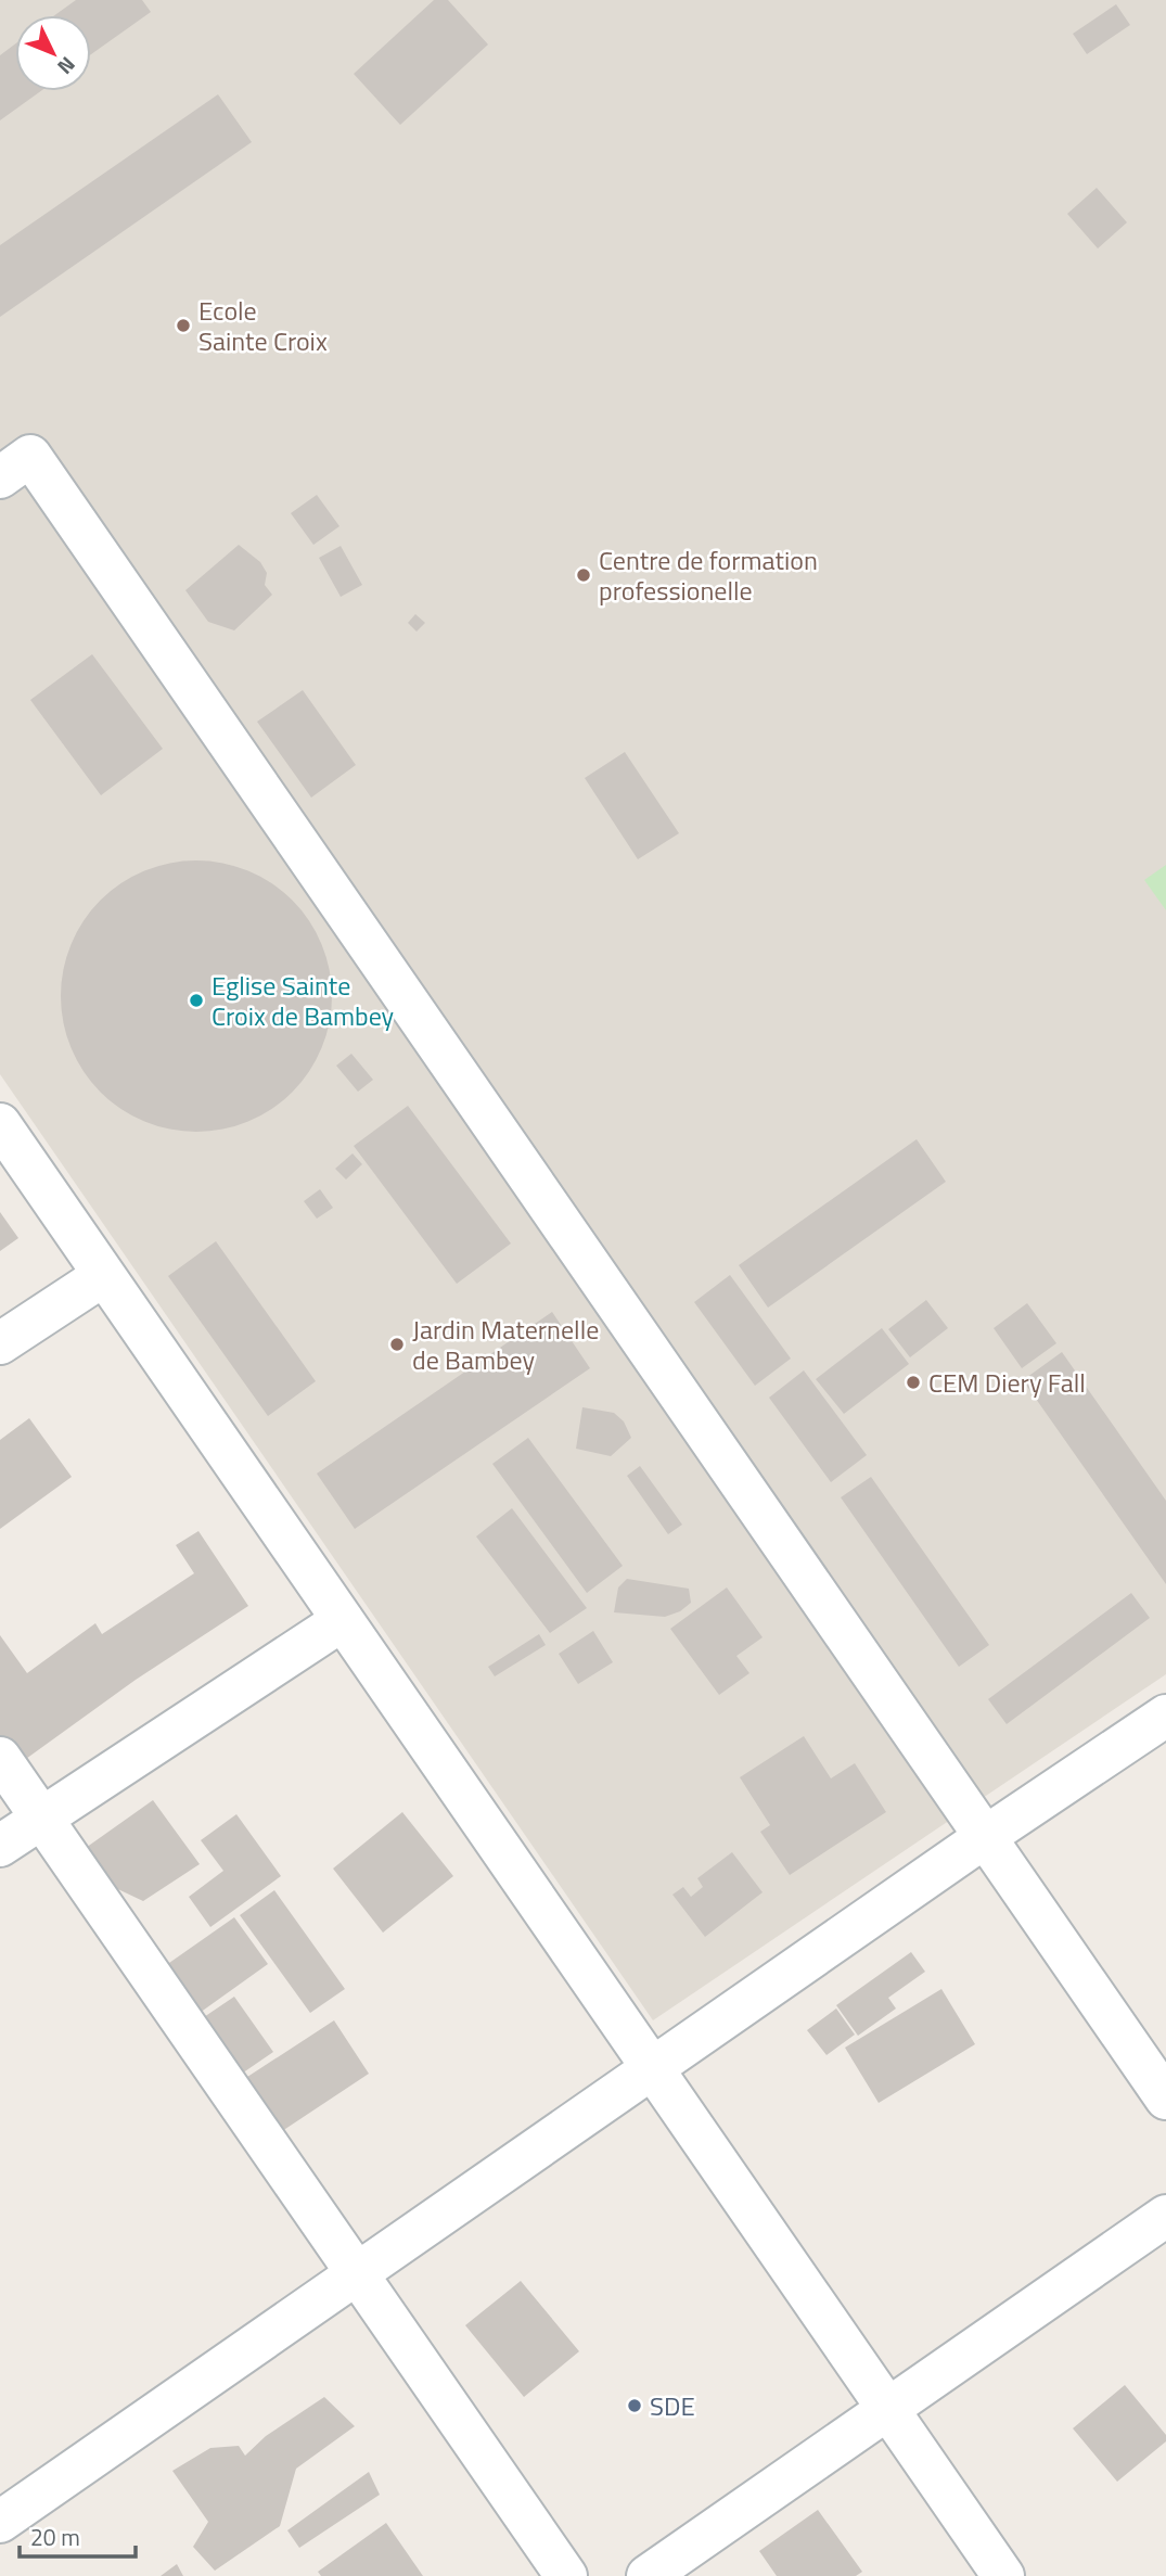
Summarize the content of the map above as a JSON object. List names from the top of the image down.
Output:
{
  "places": [
    "Ecole Sainte Croix",
    "Centre de formation professionelle",
    "Eglise Sainte Croix de Bambey",
    "Jardin Maternelle de Bambey",
    "CEM Diery Fall",
    "SDE"
  ],
  "scale_bar": "20 m",
  "north": "bottom right"
}
